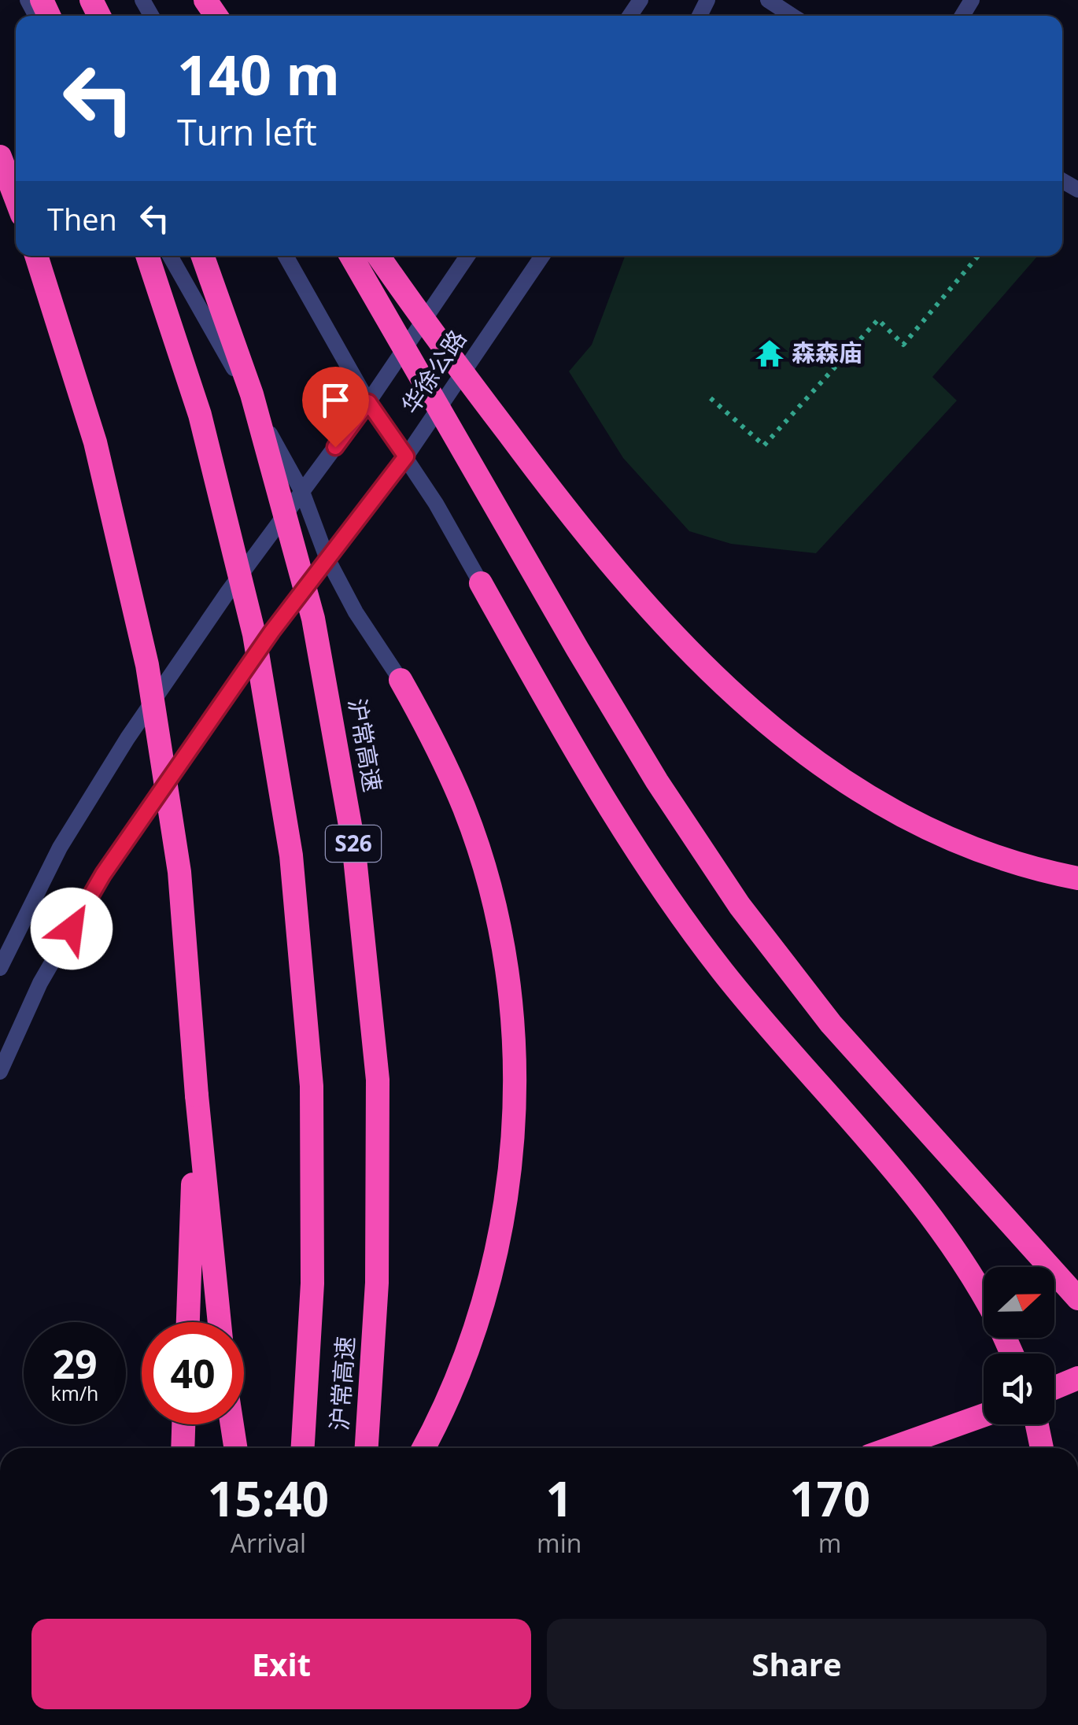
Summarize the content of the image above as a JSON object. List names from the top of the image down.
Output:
{
  "streets": {
    "highway": ["沪常高速", "S26"],
    "street": ["华徐公路"]
  },
  "places": {
    "temple": ["森森庙"]
  },
  "north": "right",
  "page": {
    "turn": ["140 m", "Turn left"],
    "then": "Then",
    "speed": "29 km/h",
    "limit": "40",
    "eta": [
      "15:40",
      "Arrival",
      "1",
      "min",
      "170",
      "m"
    ],
    "buttons": ["Exit", "Share"]
  }
}
